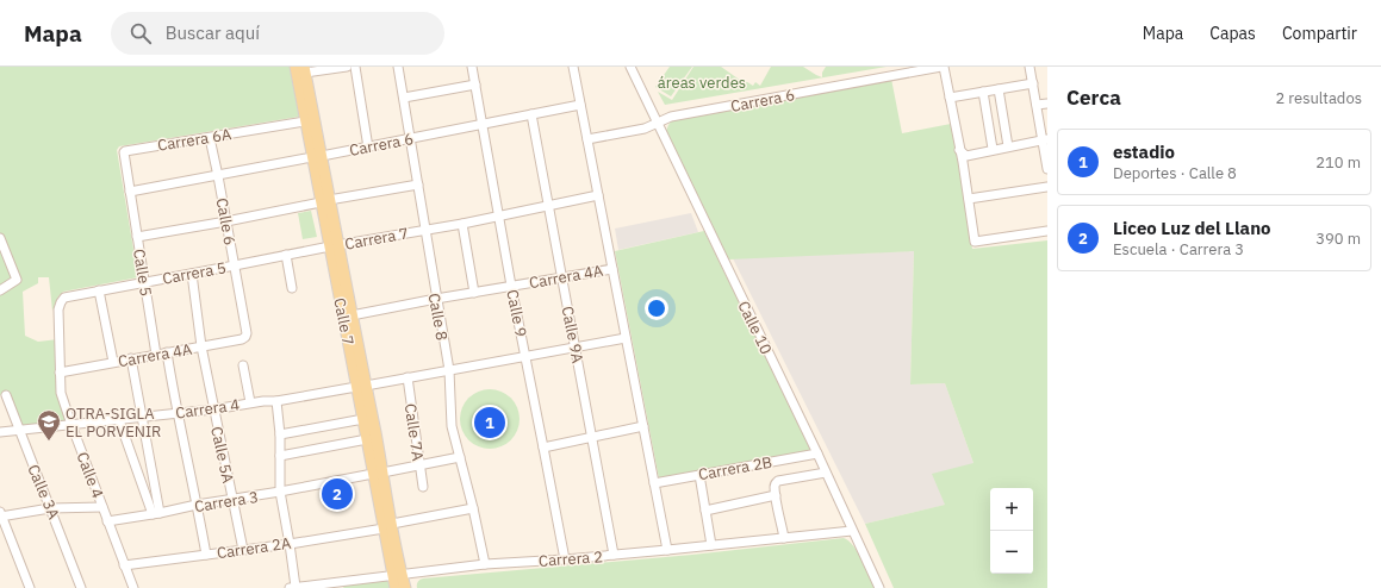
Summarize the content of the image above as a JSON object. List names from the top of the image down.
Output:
{
  "streets": {
    "main road": ["Calle 7"],
    "street": [
      "Carrera 6",
      "Carrera 6A",
      "Calle 6",
      "Carrera 7",
      "Calle 5",
      "Carrera 5",
      "Carrera 4A",
      "Calle 9",
      "Calle 8",
      "Calle 10",
      "Calle 9A",
      "Carrera 4",
      "Calle 7A",
      "Calle 5A",
      "Carrera 2B",
      "Calle 4",
      "Calle 3A",
      "Carrera 3",
      "Carrera 2A",
      "Carrera 2"
    ]
  },
  "crossings": [
    ["Carrera 6", "Carrera 6A"],
    ["Carrera 6", "Calle 6"],
    ["Carrera 6", "Calle 5"],
    ["Carrera 6", "Calle 9"],
    ["Carrera 6", "Calle 8"],
    ["Carrera 6", "Calle 7"],
    ["Carrera 6", "Calle 10"],
    ["Carrera 6", "Calle 9A"],
    ["Carrera 6A", "Calle 6"],
    ["Carrera 6A", "Calle 5"],
    ["Carrera 6A", "Calle 7"],
    ["Calle 6", "Carrera 5"],
    ["Calle 6", "Carrera 4A"],
    ["Carrera 7", "Carrera 5"],
    ["Carrera 7", "Calle 8"],
    ["Carrera 7", "Calle 7"],
    ["Calle 5", "Carrera 5"],
    ["Calle 5", "Carrera 4A"],
    ["Carrera 5", "Calle 7"],
    ["Carrera 5", "Calle 5A"],
    ["Carrera 5", "Calle 4"],
    ["Carrera 4A", "Calle 9"],
    ["Carrera 4A", "Calle 8"],
    ["Carrera 4A", "Calle 7"],
    ["Carrera 4A", "Calle 9A"],
    ["Carrera 4A", "Calle 5A"],
    ["Carrera 4A", "Calle 4"],
    ["Calle 9", "Carrera 4"],
    ["Calle 9", "Carrera 2"],
    ["Calle 8", "Carrera 4"],
    ["Calle 8", "Carrera 3"],
    ["Calle 8", "Carrera 2A"],
    ["Calle 8", "Carrera 2"],
    ["Calle 7", "Carrera 4"],
    ["Calle 7", "Carrera 3"],
    ["Calle 7", "Carrera 2A"],
    ["Calle 7", "Carrera 2"],
    ["Calle 10", "Carrera 2B"],
    ["Calle 10", "Carrera 2"],
    ["Calle 9A", "Carrera 4"],
    ["Calle 9A", "Carrera 2"],
    ["Carrera 4", "Calle 7A"],
    ["Carrera 4", "Calle 5A"],
    ["Carrera 4", "Calle 4"],
    ["Carrera 4", "Calle 3A"],
    ["Calle 7A", "Carrera 3"],
    ["Calle 5A", "Carrera 3"],
    ["Calle 5A", "Carrera 2A"],
    ["Calle 4", "Carrera 3"],
    ["Calle 4", "Carrera 2A"]
  ],
  "parks": ["áreas verdes"],
  "places": {
    "school or university": ["OTRA-SIGLA EL PORVENIR"]
  },
  "page": {
    "header": "Mapa",
    "search": "Buscar aquí",
    "nav": ["Mapa", "Capas", "Compartir"],
    "heading": ["Cerca", "2 resultados"],
    "list": [
      {
        "mark": "1",
        "name": "estadio",
        "note": "Deportes · Calle 8",
        "value": "210 m"
      },
      {
        "mark": "2",
        "name": "Liceo Luz del Llano",
        "note": "Escuela · Carrera 3",
        "value": "390 m"
      }
    ],
    "pins": ["1", "2"],
    "map_buttons": ["+", "−"]
  }
}
